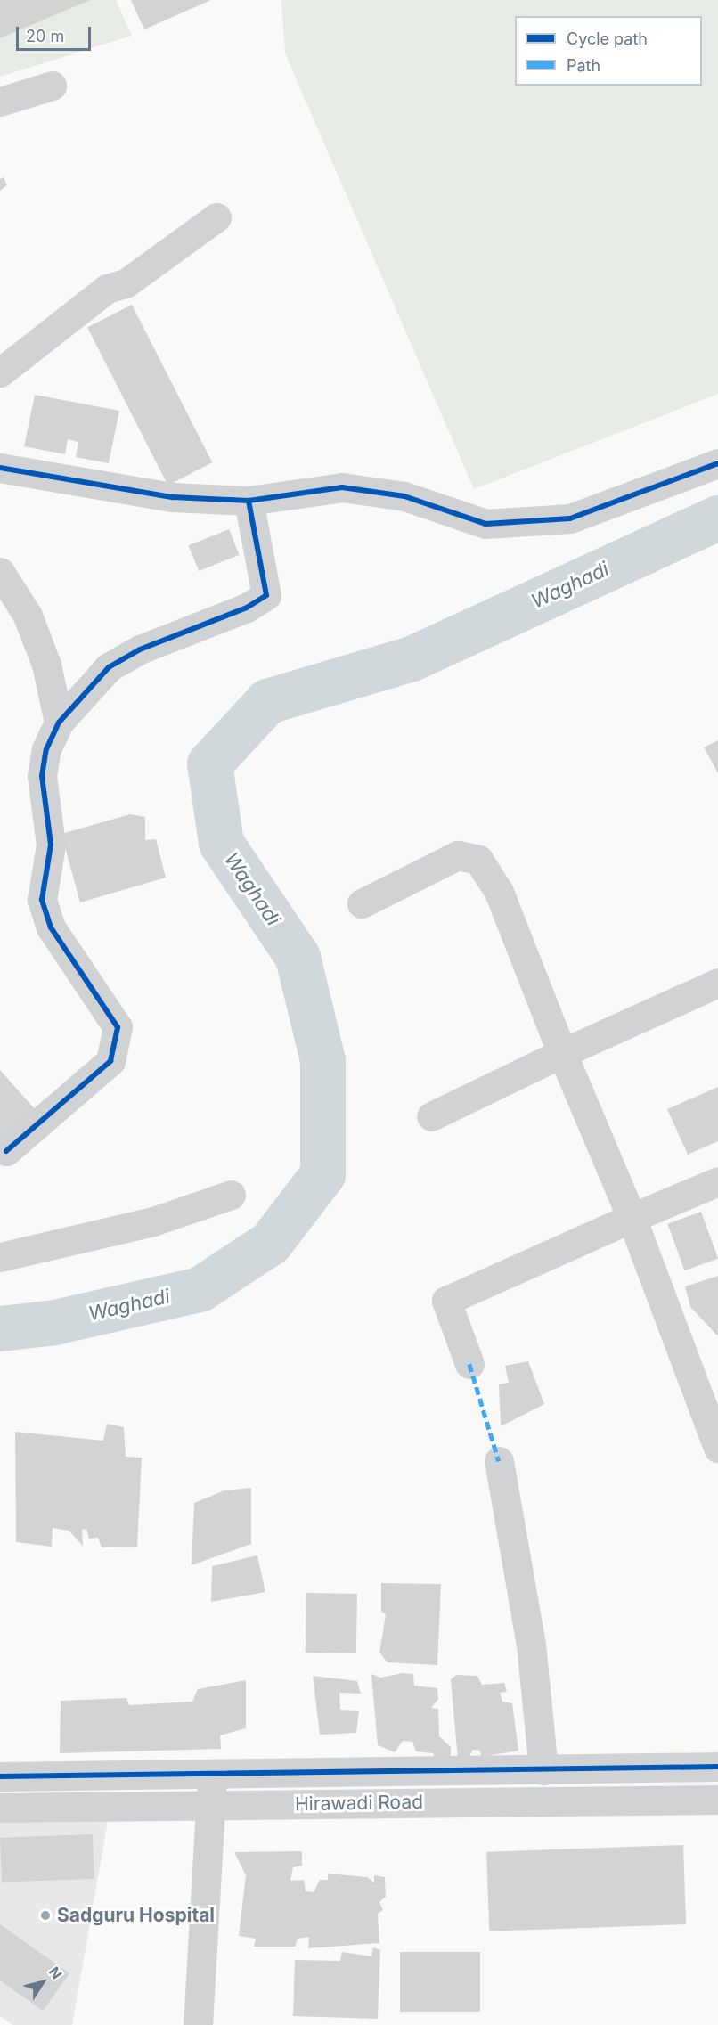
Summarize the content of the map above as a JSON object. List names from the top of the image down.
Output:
{
  "streets": {
    "street": ["Hirawadi Road"]
  },
  "water": ["Waghadi"],
  "places": ["Sadguru Hospital"],
  "legend": ["Cycle path", "Path"],
  "scale_bar": "20 m",
  "north": "top right"
}
